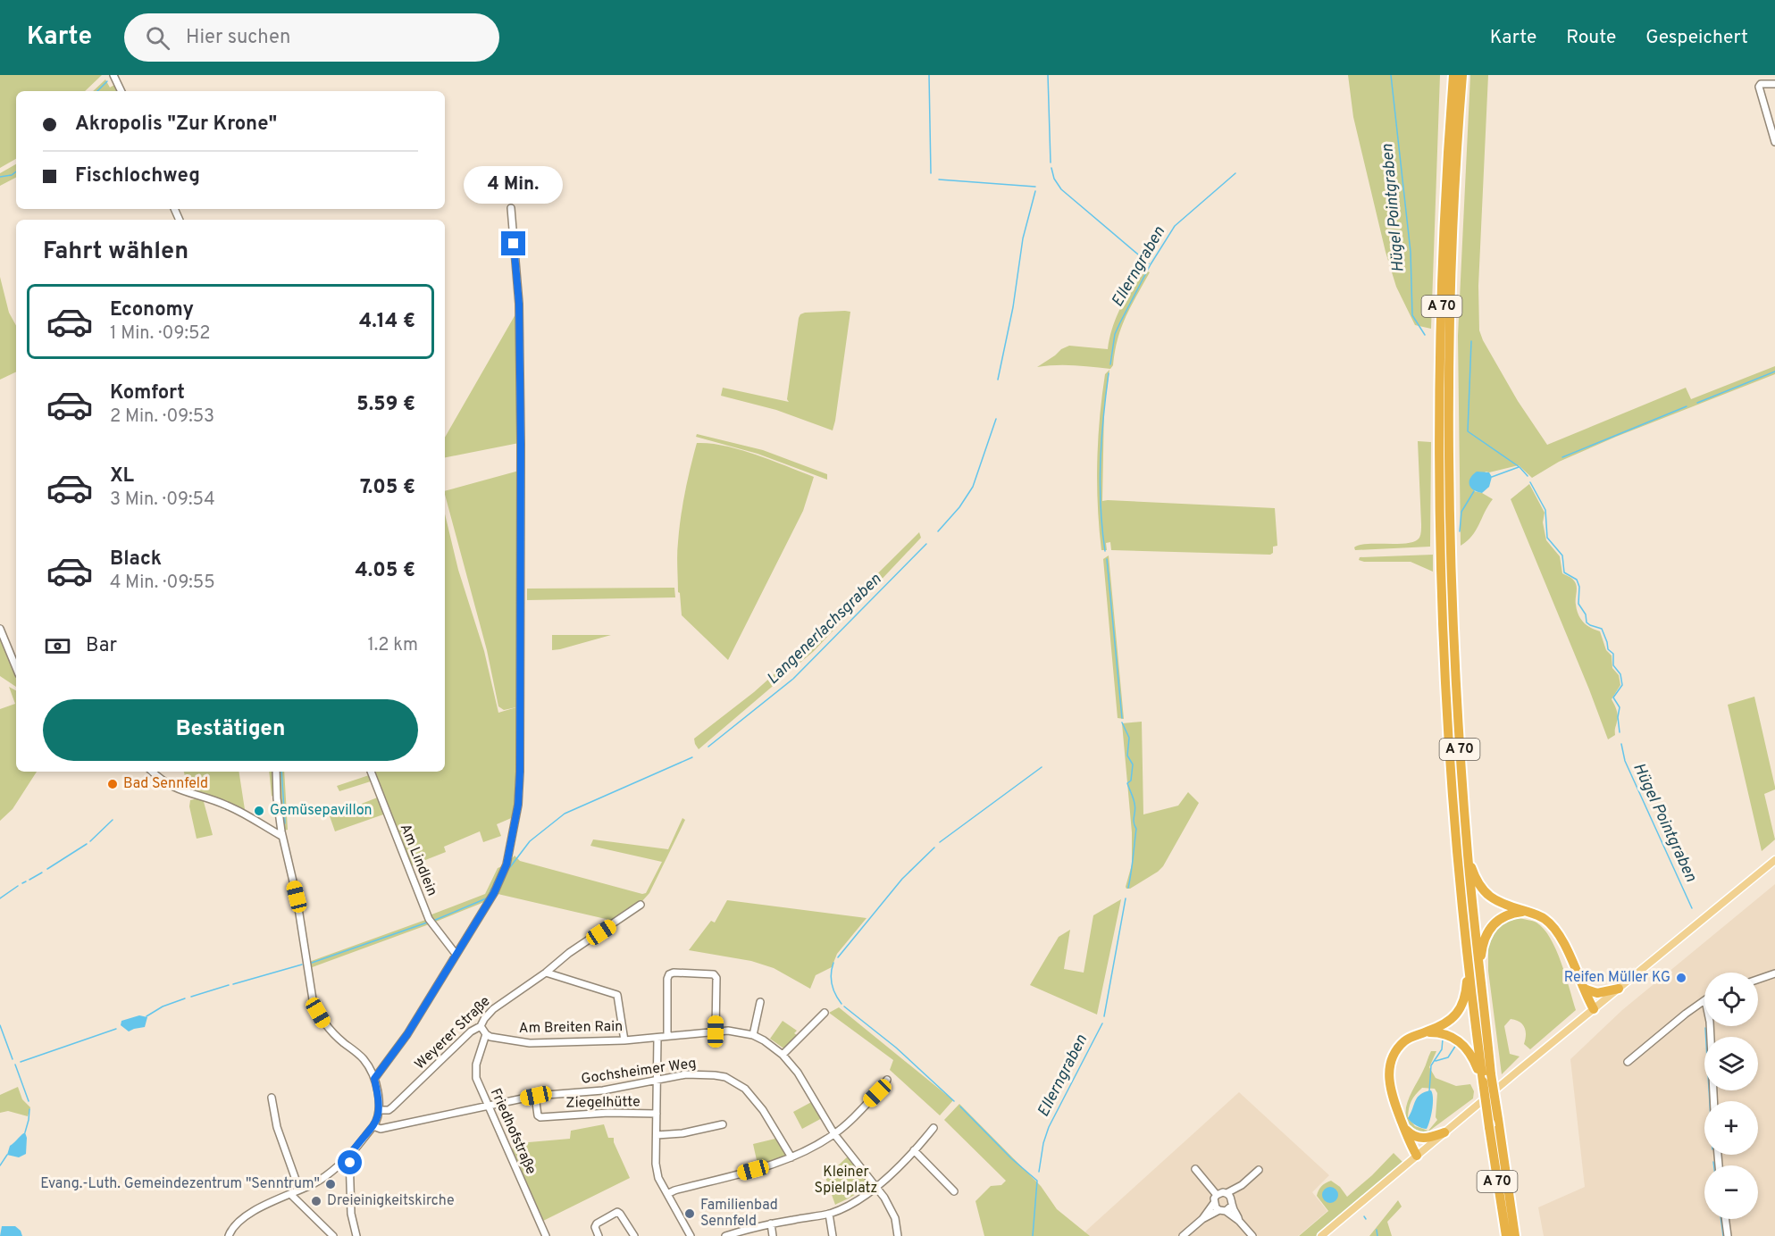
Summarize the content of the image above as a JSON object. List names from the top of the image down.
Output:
{
  "streets": {
    "highway": ["A 70"],
    "street": [
      "Am Lindlein",
      "Am Breiten Rain",
      "Weyerer Straße",
      "Gochsheimer Weg",
      "Ziegelhütte",
      "Friedhofstraße"
    ]
  },
  "crossings": [
    ["Am Breiten Rain", "Ziegelhütte"],
    ["Am Breiten Rain", "Friedhofstraße"],
    ["Gochsheimer Weg", "Ziegelhütte"],
    ["Gochsheimer Weg", "Friedhofstraße"]
  ],
  "water": ["Hügel Pointgraben", "Ellerngraben", "Langenerlachsgraben"],
  "parks": ["Kleiner Spielplatz"],
  "places": [
    "Bad Sennfeld",
    "Gemüsepavillon",
    "Reifen Müller KG",
    "Evang.-Luth. Gemeindezentrum \"Senntrum\"",
    "Dreieinigkeitskirche",
    "Familienbad Sennfeld"
  ],
  "page": {
    "header": "Karte",
    "search": "Hier suchen",
    "nav": ["Karte", "Route", "Gespeichert"],
    "banner": ["Akropolis \"Zur Krone\"", "Fischlochweg"],
    "bubble": "4 Min.",
    "heading": "Fahrt wählen",
    "list": [
      {
        "name": "Economy",
        "note": "1 Min. · 09:52",
        "value": "4.14 €"
      },
      {
        "name": "Komfort",
        "note": "2 Min. · 09:53",
        "value": "5.59 €"
      },
      {
        "name": "XL",
        "note": "3 Min. · 09:54",
        "value": "7.05 €"
      },
      {
        "name": "Black",
        "note": "4 Min. · 09:55",
        "value": "4.05 €"
      }
    ],
    "pay": ["Bar", "1.2 km"],
    "buttons": "Bestätigen",
    "map_buttons": ["+", "−"]
  }
}
